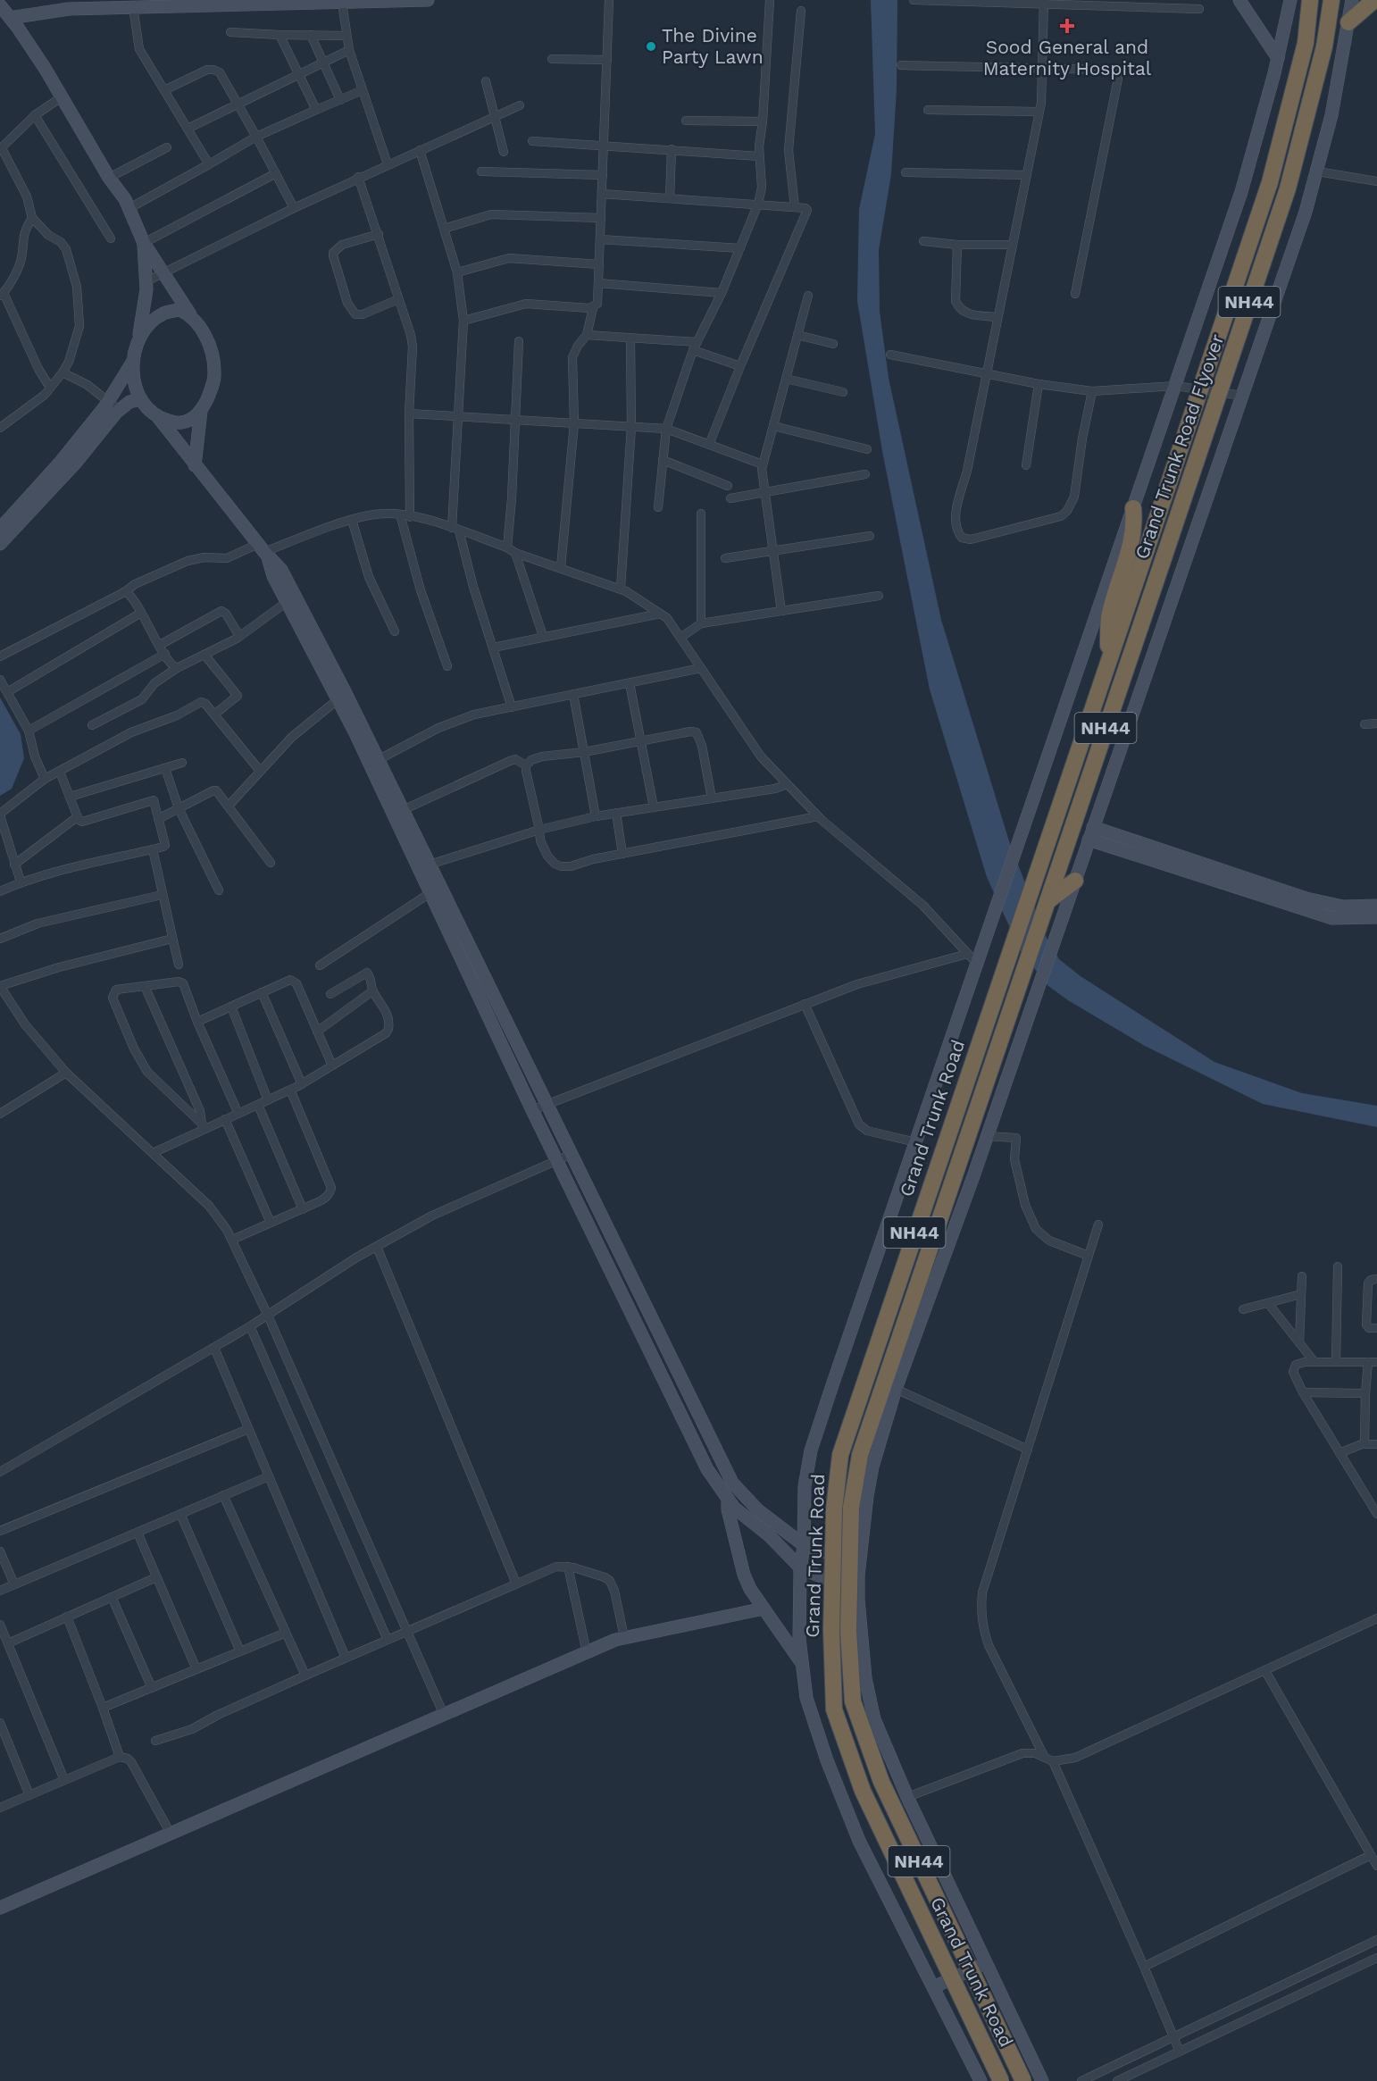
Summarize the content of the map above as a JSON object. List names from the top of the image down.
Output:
{
  "streets": {
    "highway": ["NH44", "Grand Trunk Road Flyover", "Grand Trunk Road"]
  },
  "crossings": [
    ["Grand Trunk Road Flyover", "Grand Trunk Road"]
  ],
  "places": {
    "health": ["Sood General and Maternity Hospital"],
    "other": ["The Divine Party Lawn"]
  }
}
